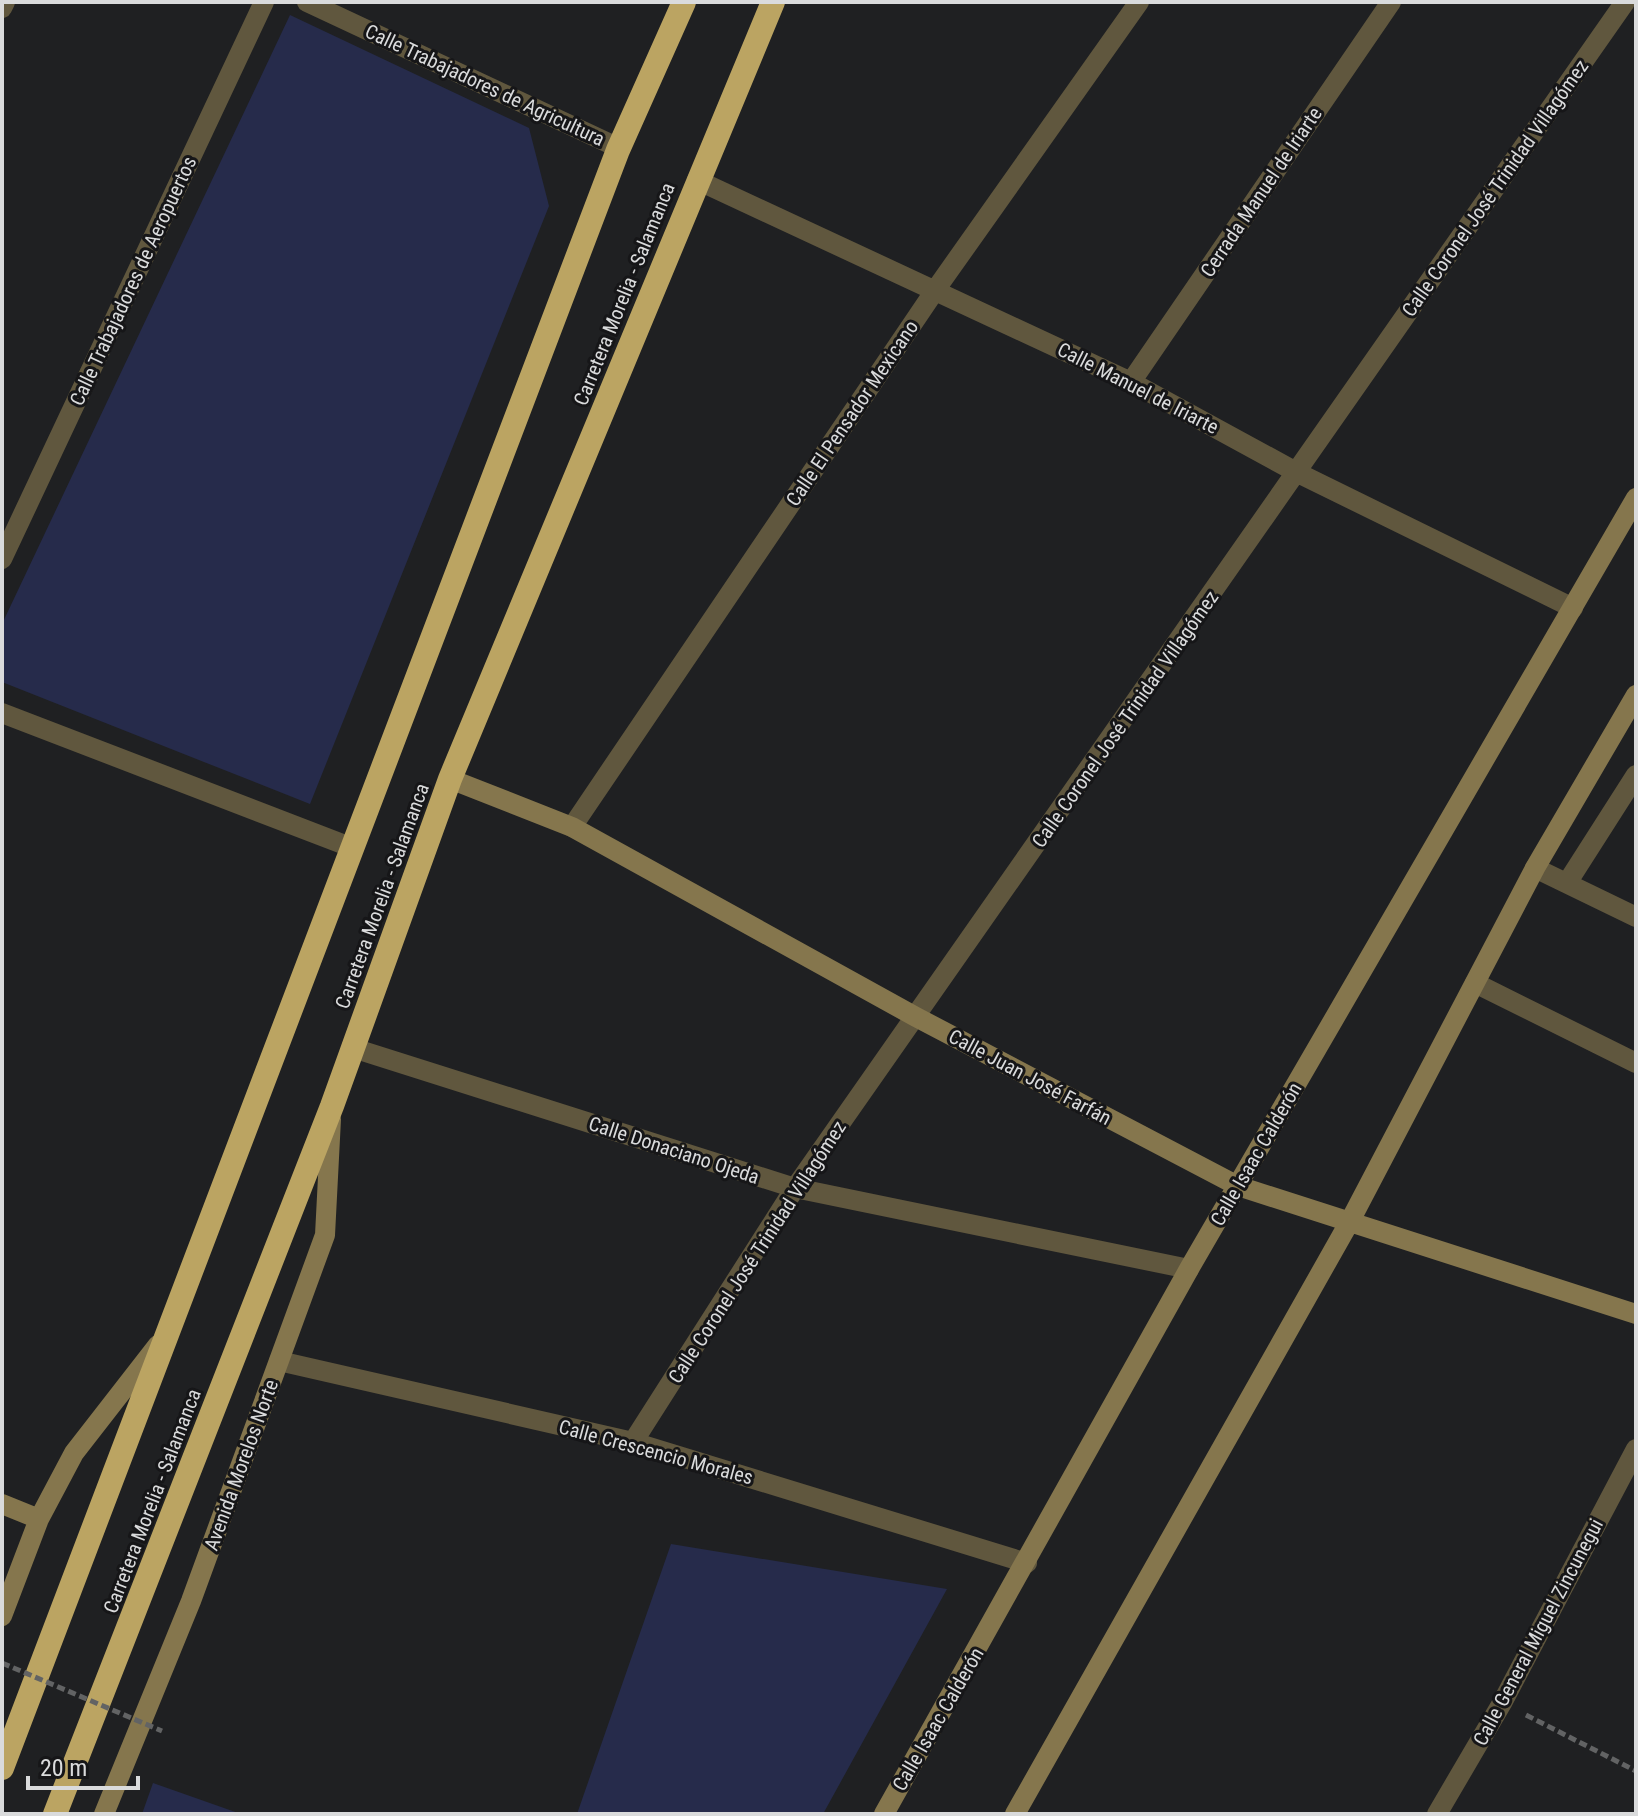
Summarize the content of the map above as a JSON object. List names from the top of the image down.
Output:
{
  "streets": {
    "highway": ["Carretera Morelia - Salamanca"],
    "street": [
      "Calle Trabajadores de Agricultura",
      "Calle Coronel José Trinidad Villagómez",
      "Cerrada Manuel de Iriarte",
      "Calle Trabajadores de Aeropuertos",
      "Calle Manuel de Iriarte",
      "Calle El Pensador Mexicano",
      "Calle Juan José Farfán",
      "Calle Donaciano Ojeda",
      "Calle Isaac Calderón",
      "Calle Crescencio Morales",
      "Avenida Morelos Norte",
      "Calle General Miguel Zincunegui"
    ]
  },
  "crossings": [
    ["Calle Coronel José Trinidad Villagómez", "Calle Manuel de Iriarte"],
    ["Calle Coronel José Trinidad Villagómez", "Calle Juan José Farfán"],
    ["Calle Coronel José Trinidad Villagómez", "Calle Donaciano Ojeda"],
    ["Calle Coronel José Trinidad Villagómez", "Calle Crescencio Morales"],
    ["Cerrada Manuel de Iriarte", "Calle Manuel de Iriarte"],
    ["Carretera Morelia - Salamanca", "Calle Manuel de Iriarte"],
    ["Carretera Morelia - Salamanca", "Calle Juan José Farfán"],
    ["Carretera Morelia - Salamanca", "Calle Donaciano Ojeda"],
    ["Carretera Morelia - Salamanca", "Avenida Morelos Norte"],
    ["Calle Manuel de Iriarte", "Calle El Pensador Mexicano"],
    ["Calle Manuel de Iriarte", "Calle Isaac Calderón"],
    ["Calle El Pensador Mexicano", "Calle Juan José Farfán"],
    ["Calle Juan José Farfán", "Calle Isaac Calderón"],
    ["Calle Donaciano Ojeda", "Calle Isaac Calderón"],
    ["Calle Isaac Calderón", "Calle Crescencio Morales"],
    ["Calle Crescencio Morales", "Avenida Morelos Norte"]
  ],
  "scale_bar": "20 m"
}
